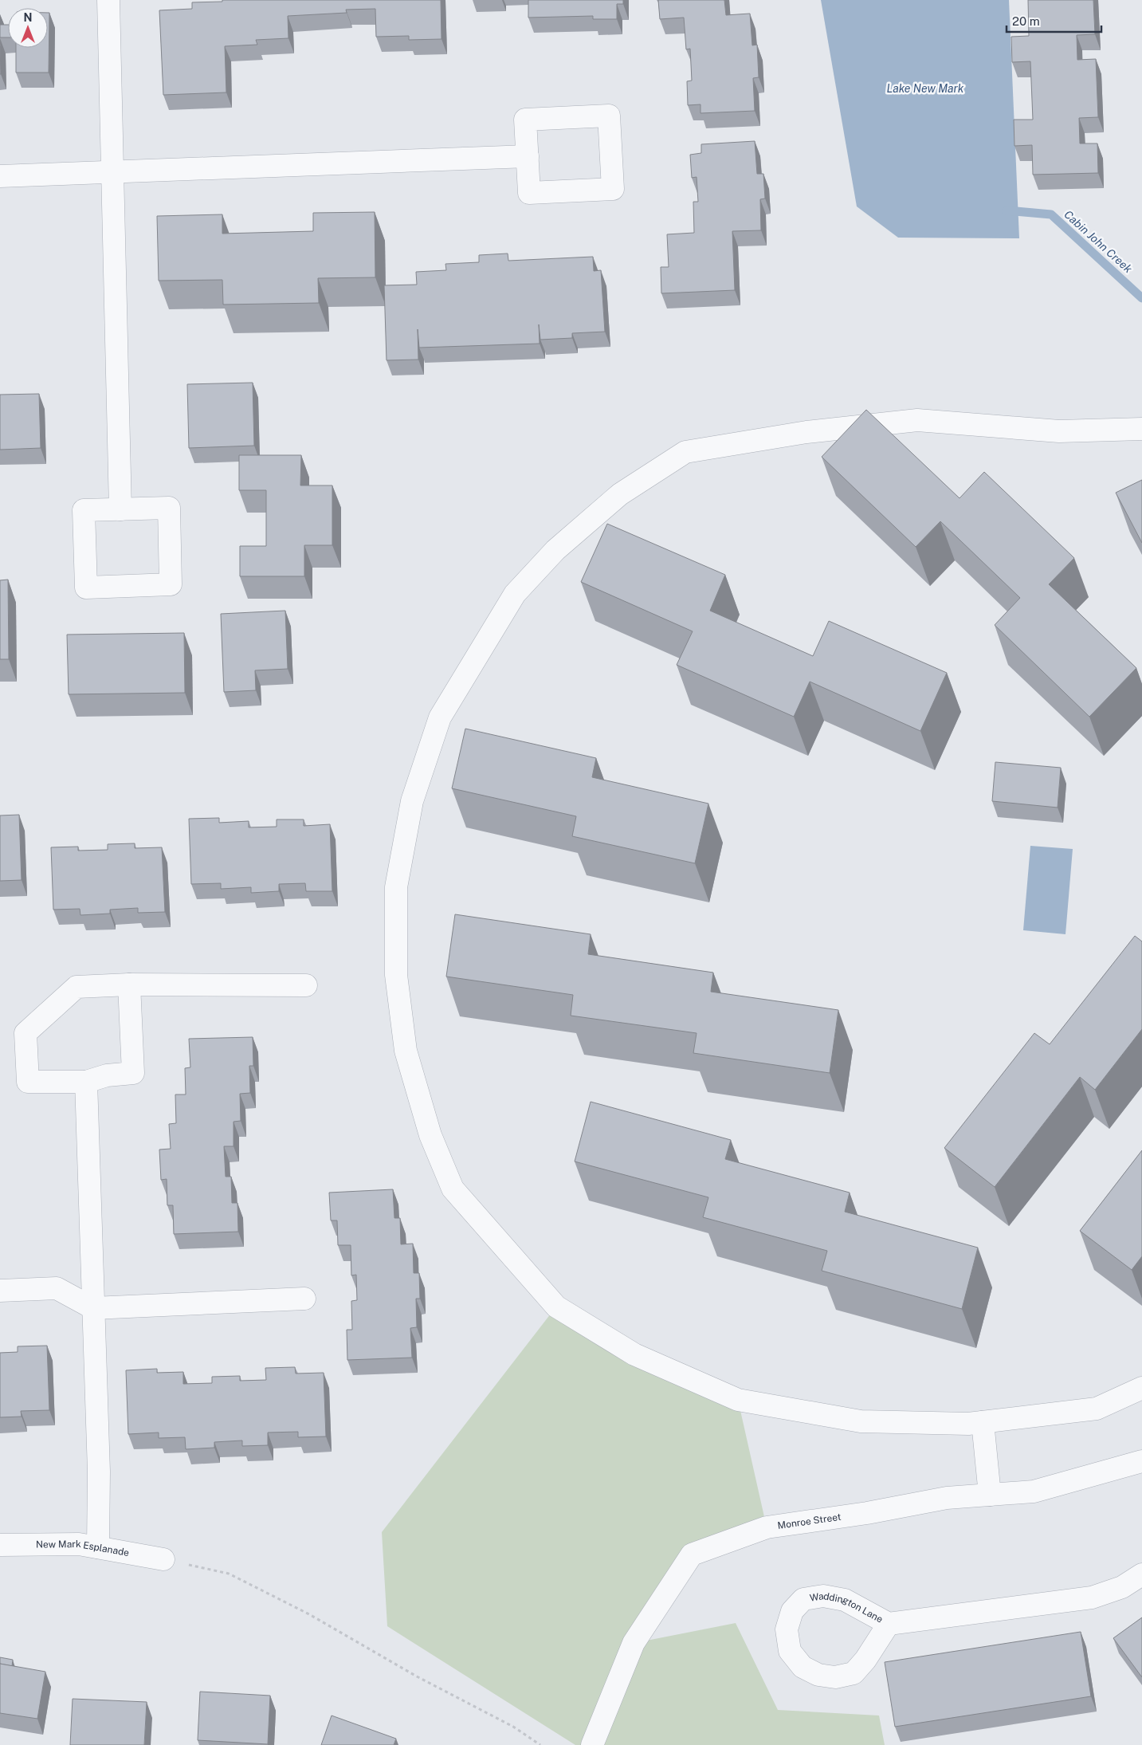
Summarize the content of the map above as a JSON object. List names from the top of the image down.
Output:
{
  "streets": {
    "street": ["Monroe Street", "New Mark Esplanade", "Waddington Lane"]
  },
  "water": ["Lake New Mark", "Cabin John Creek"],
  "scale_bar": "20 m",
  "north": "top"
}
